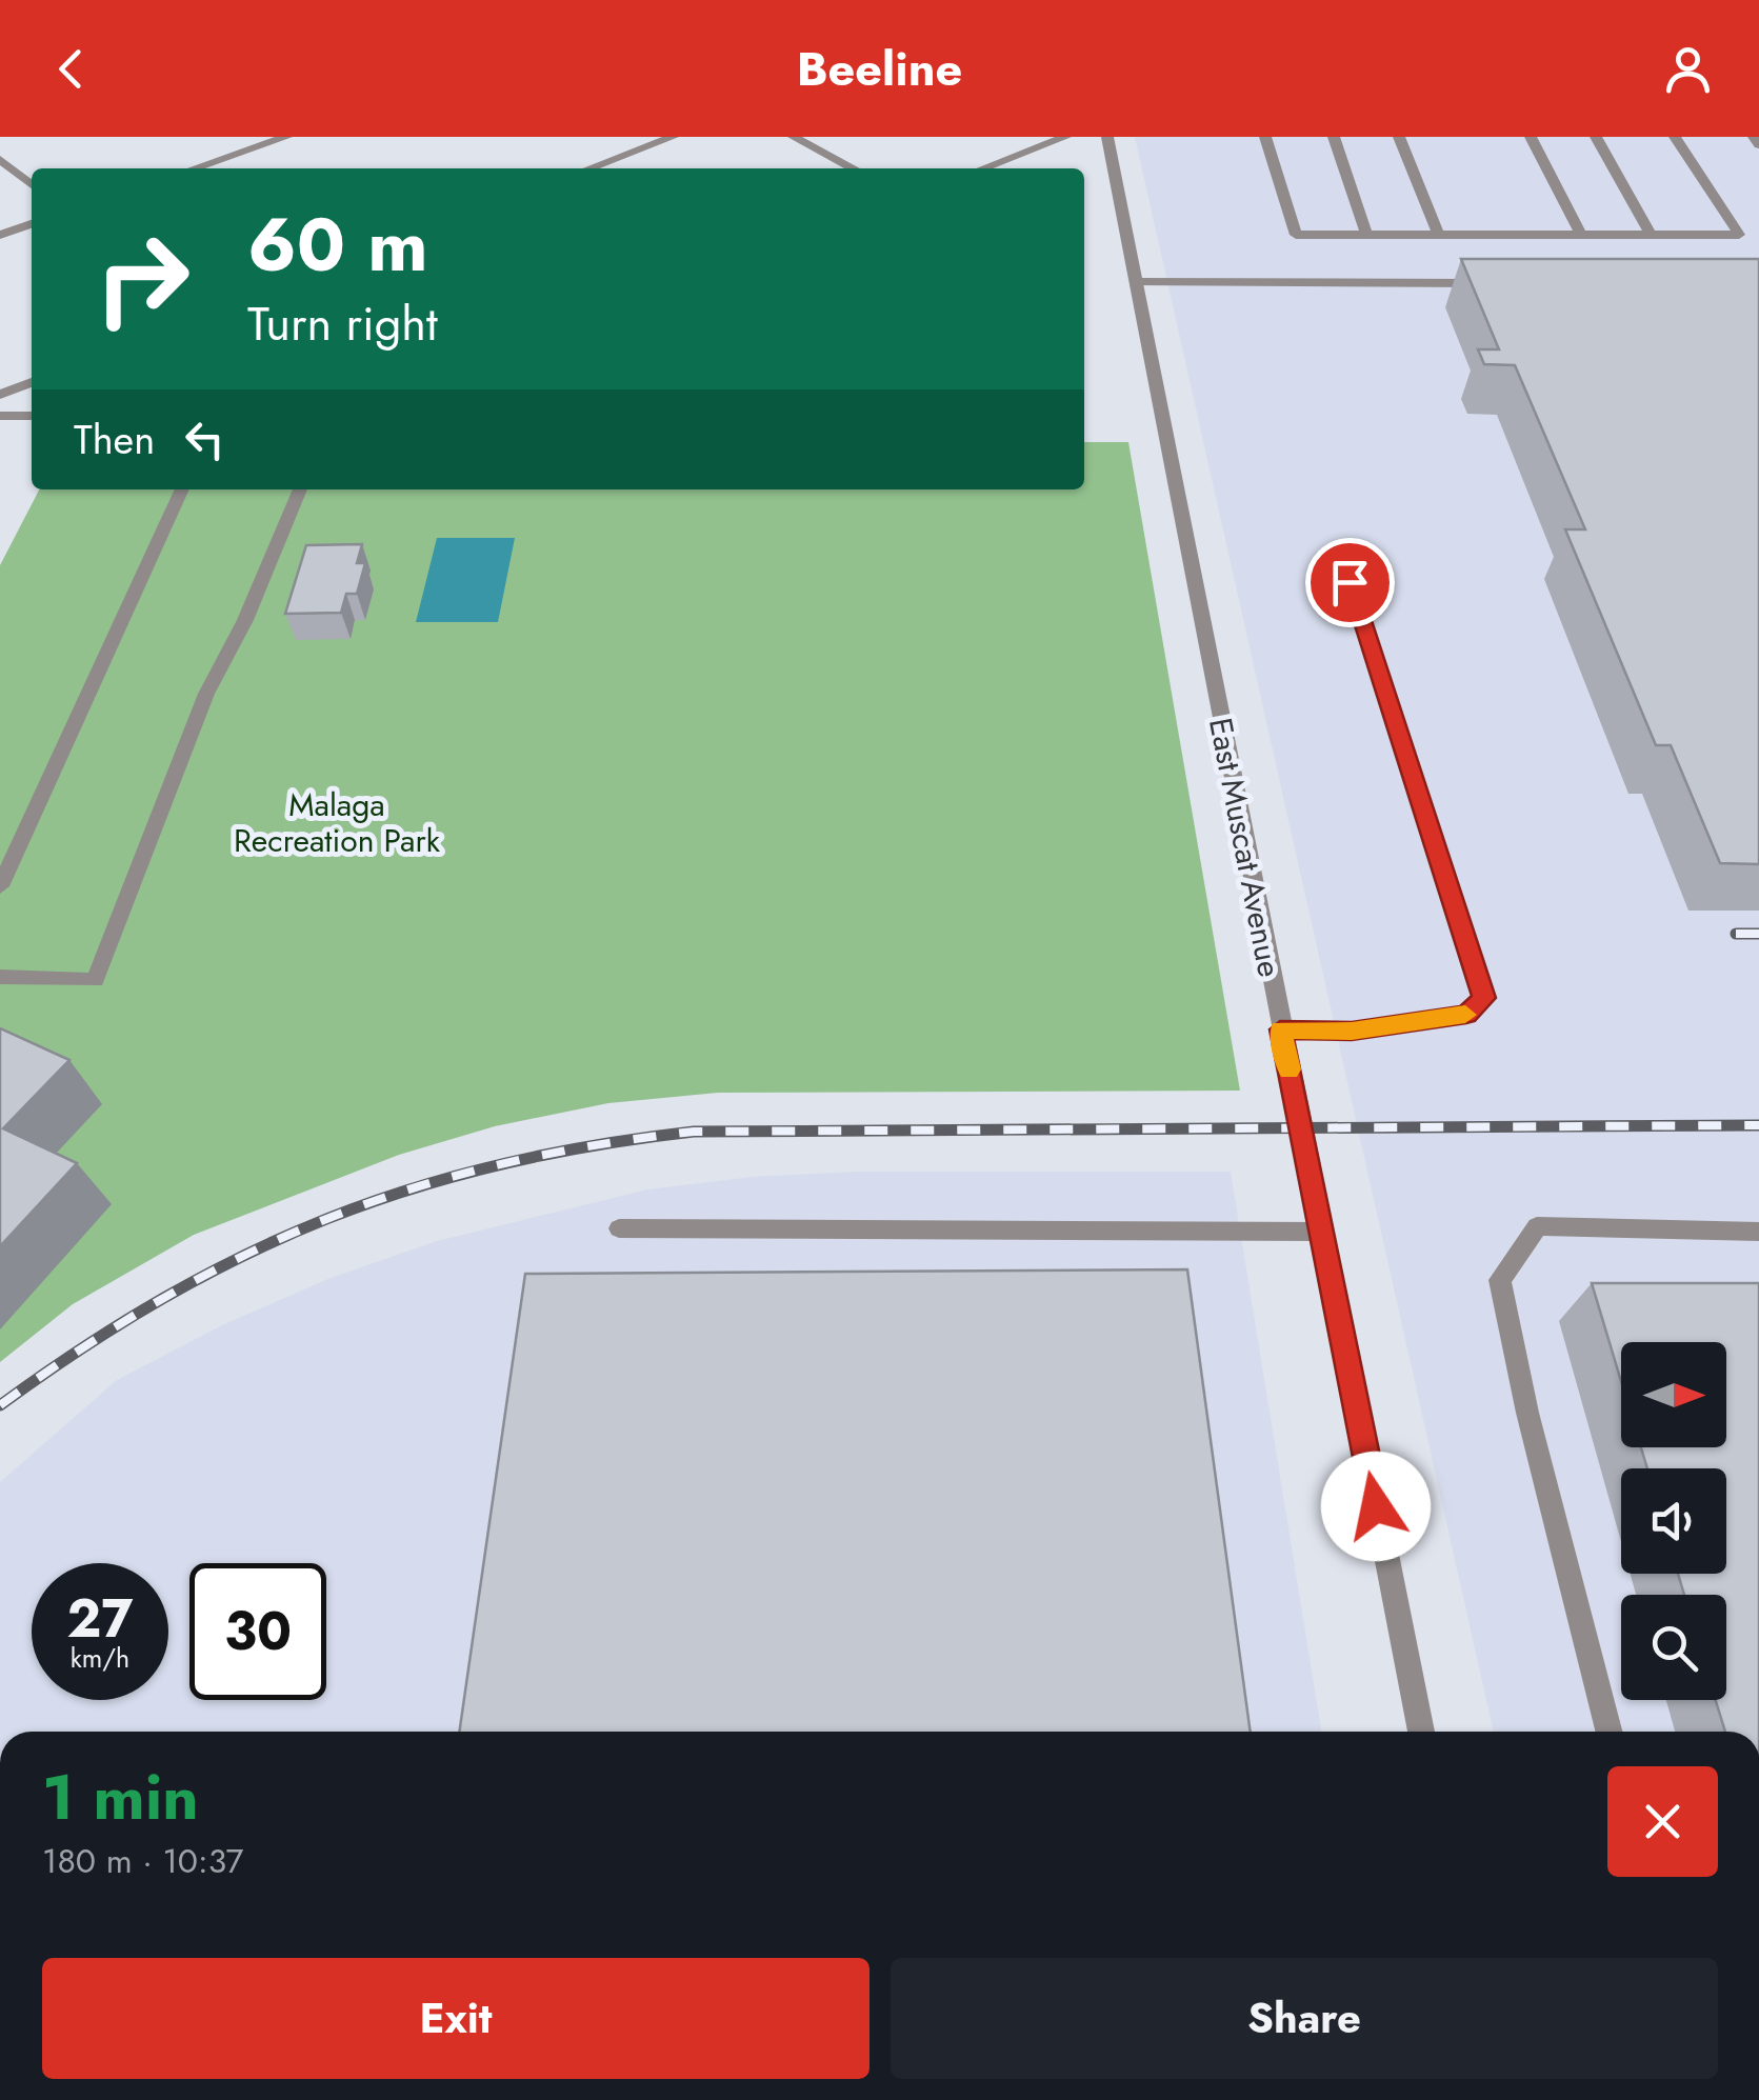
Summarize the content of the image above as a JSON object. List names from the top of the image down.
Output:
{
  "streets": {
    "street": ["East Muscat Avenue"]
  },
  "parks": ["Malaga Recreation Park"],
  "north": "right",
  "page": {
    "header": "Beeline",
    "turn": ["60 m", "Turn right"],
    "then": "Then",
    "speed": "27 km/h",
    "limit": "30",
    "heading": ["1 min", "180 m · 10:37"],
    "buttons": ["Exit", "Share"]
  }
}
